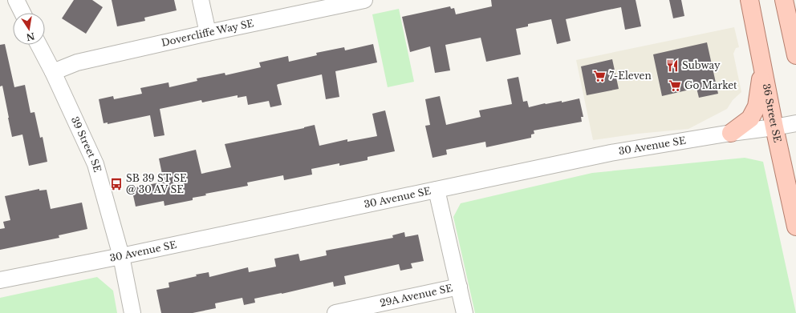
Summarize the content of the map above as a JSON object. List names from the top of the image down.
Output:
{
  "streets": {
    "main road": ["36 Street SE"],
    "street": [
      "Dovercliffe Way SE",
      "39 Street SE",
      "30 Avenue SE",
      "29A Avenue SE"
    ]
  },
  "crossings": [
    ["Dovercliffe Way SE", "39 Street SE"],
    ["36 Street SE", "30 Avenue SE"],
    ["39 Street SE", "30 Avenue SE"]
  ],
  "places": {
    "restaurant": ["Subway"],
    "supermarket": ["7-Eleven", "Go Market"],
    "bus stop": ["SB 39 ST SE @ 30 AV SE"]
  },
  "north": "bottom"
}
